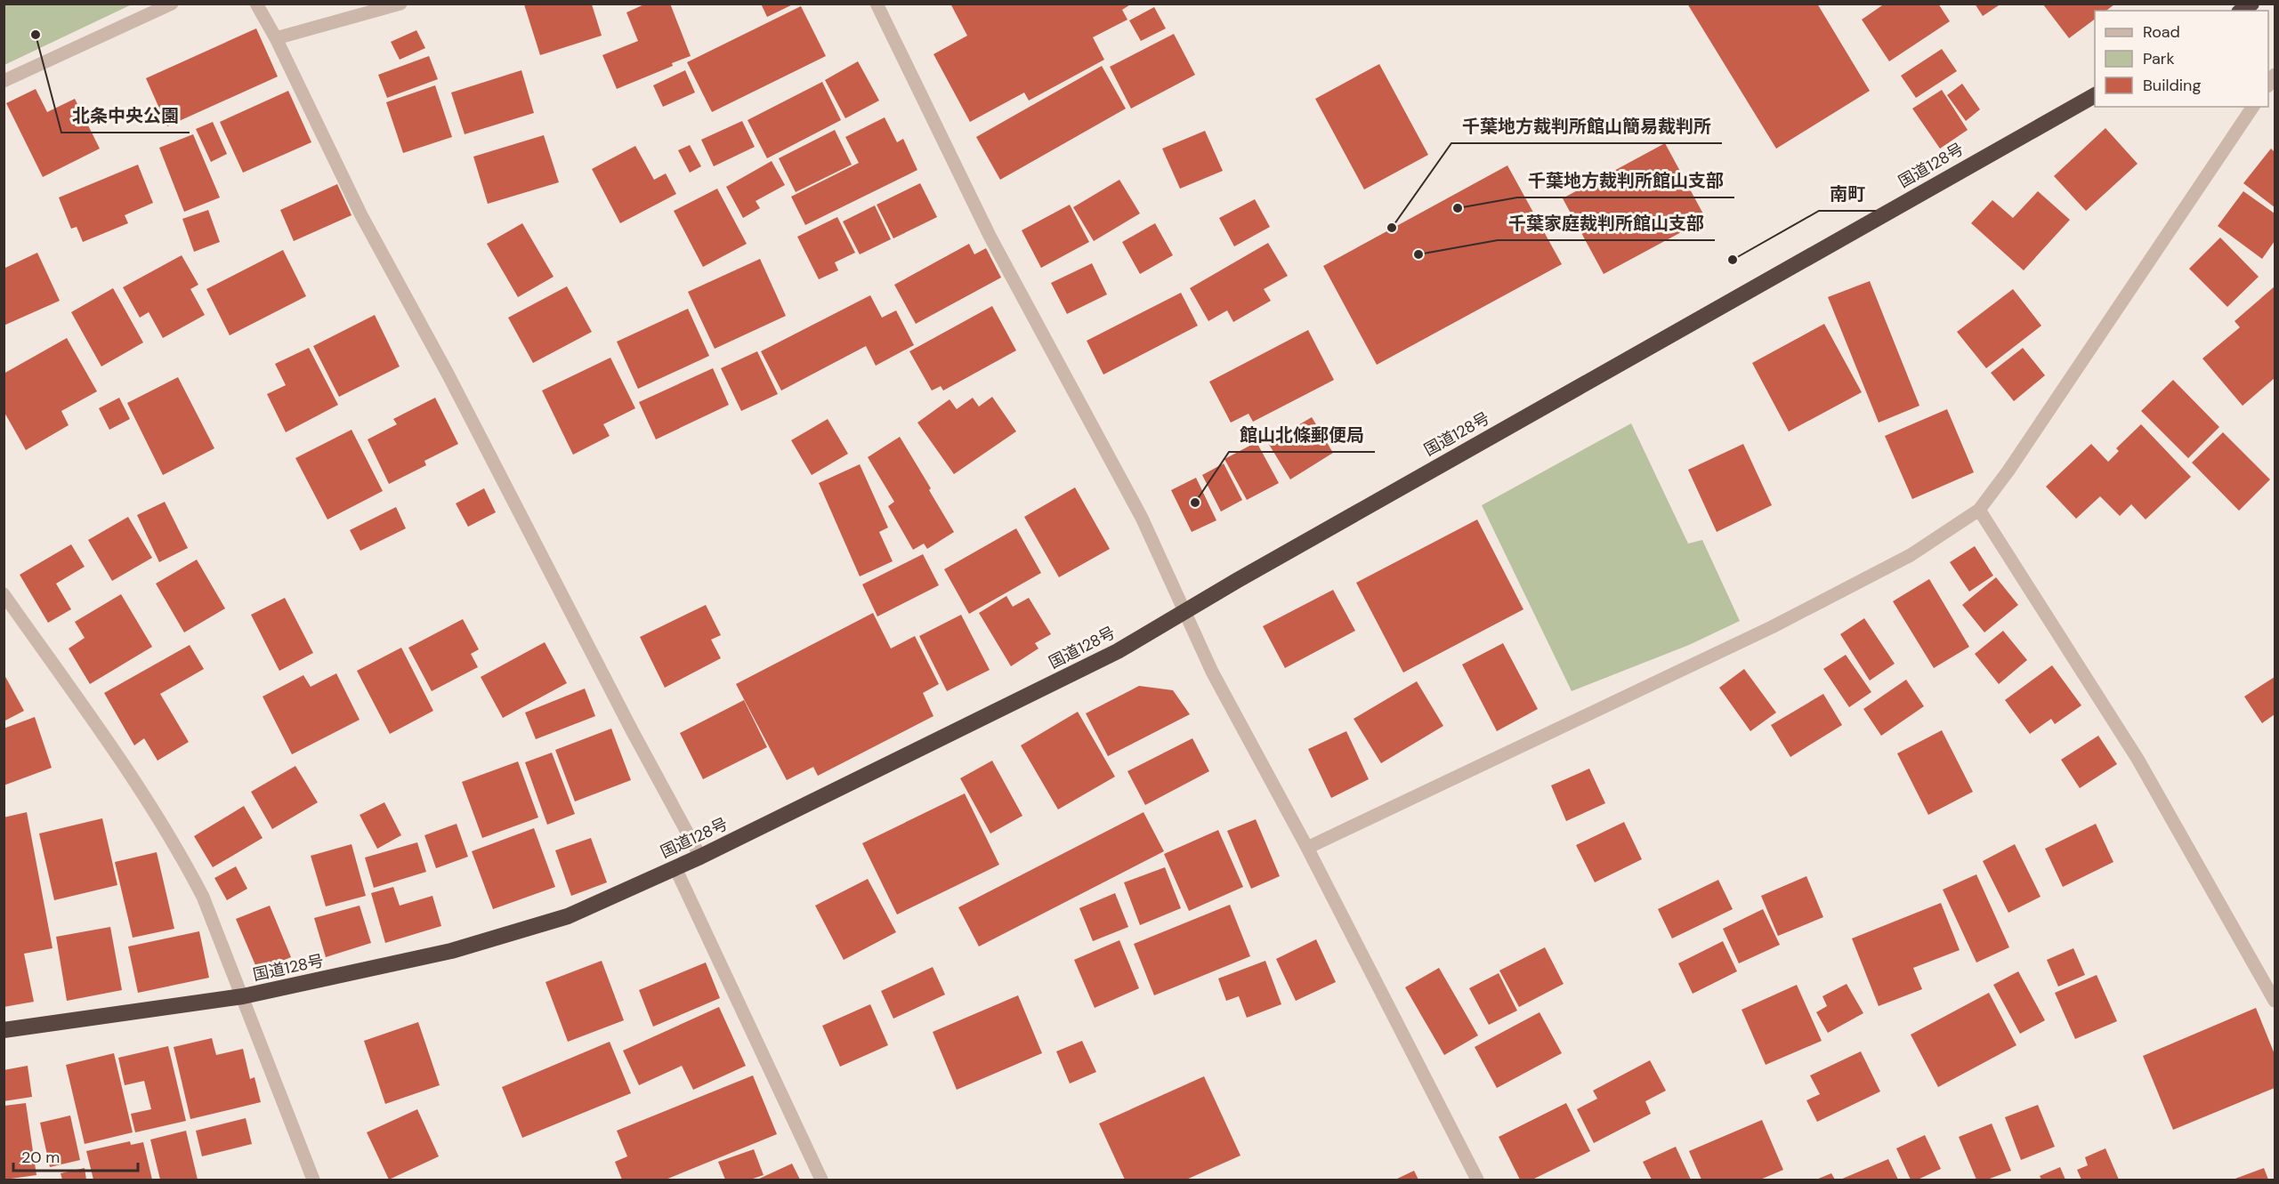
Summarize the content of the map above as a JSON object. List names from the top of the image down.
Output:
{
  "streets": {
    "highway": ["国道128号"]
  },
  "places": [
    "北条中央公園",
    "千葉地方裁判所館山支部",
    "千葉地方裁判所館山簡易裁判所",
    "千葉家庭裁判所館山支部",
    "南町",
    "館山北條郵便局"
  ],
  "legend": ["Road", "Park", "Building"],
  "scale_bar": "20 m"
}
